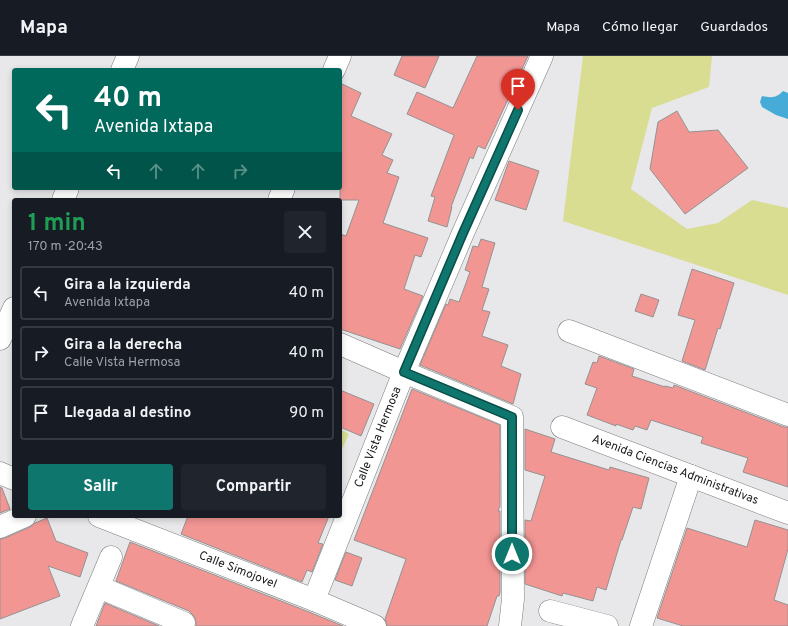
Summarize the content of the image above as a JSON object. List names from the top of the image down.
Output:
{
  "streets": {
    "street": ["Calle Vista Hermosa", "Avenida Ciencias Administrativas", "Calle Simojovel"]
  },
  "crossings": [
    ["Calle Vista Hermosa", "Calle Simojovel"]
  ],
  "page": {
    "header": "Mapa",
    "nav": ["Mapa", "Cómo llegar", "Guardados"],
    "turn": ["40 m", "Avenida Ixtapa"],
    "heading": ["1 min", "170 m · 20:43"],
    "list": [
      {
        "name": "Gira a la izquierda",
        "note": "Avenida Ixtapa",
        "value": "40 m"
      },
      {
        "name": "Gira a la derecha",
        "note": "Calle Vista Hermosa",
        "value": "40 m"
      },
      {
        "name": "Llegada al destino",
        "value": "90 m"
      }
    ],
    "buttons": ["Salir", "Compartir"]
  }
}
